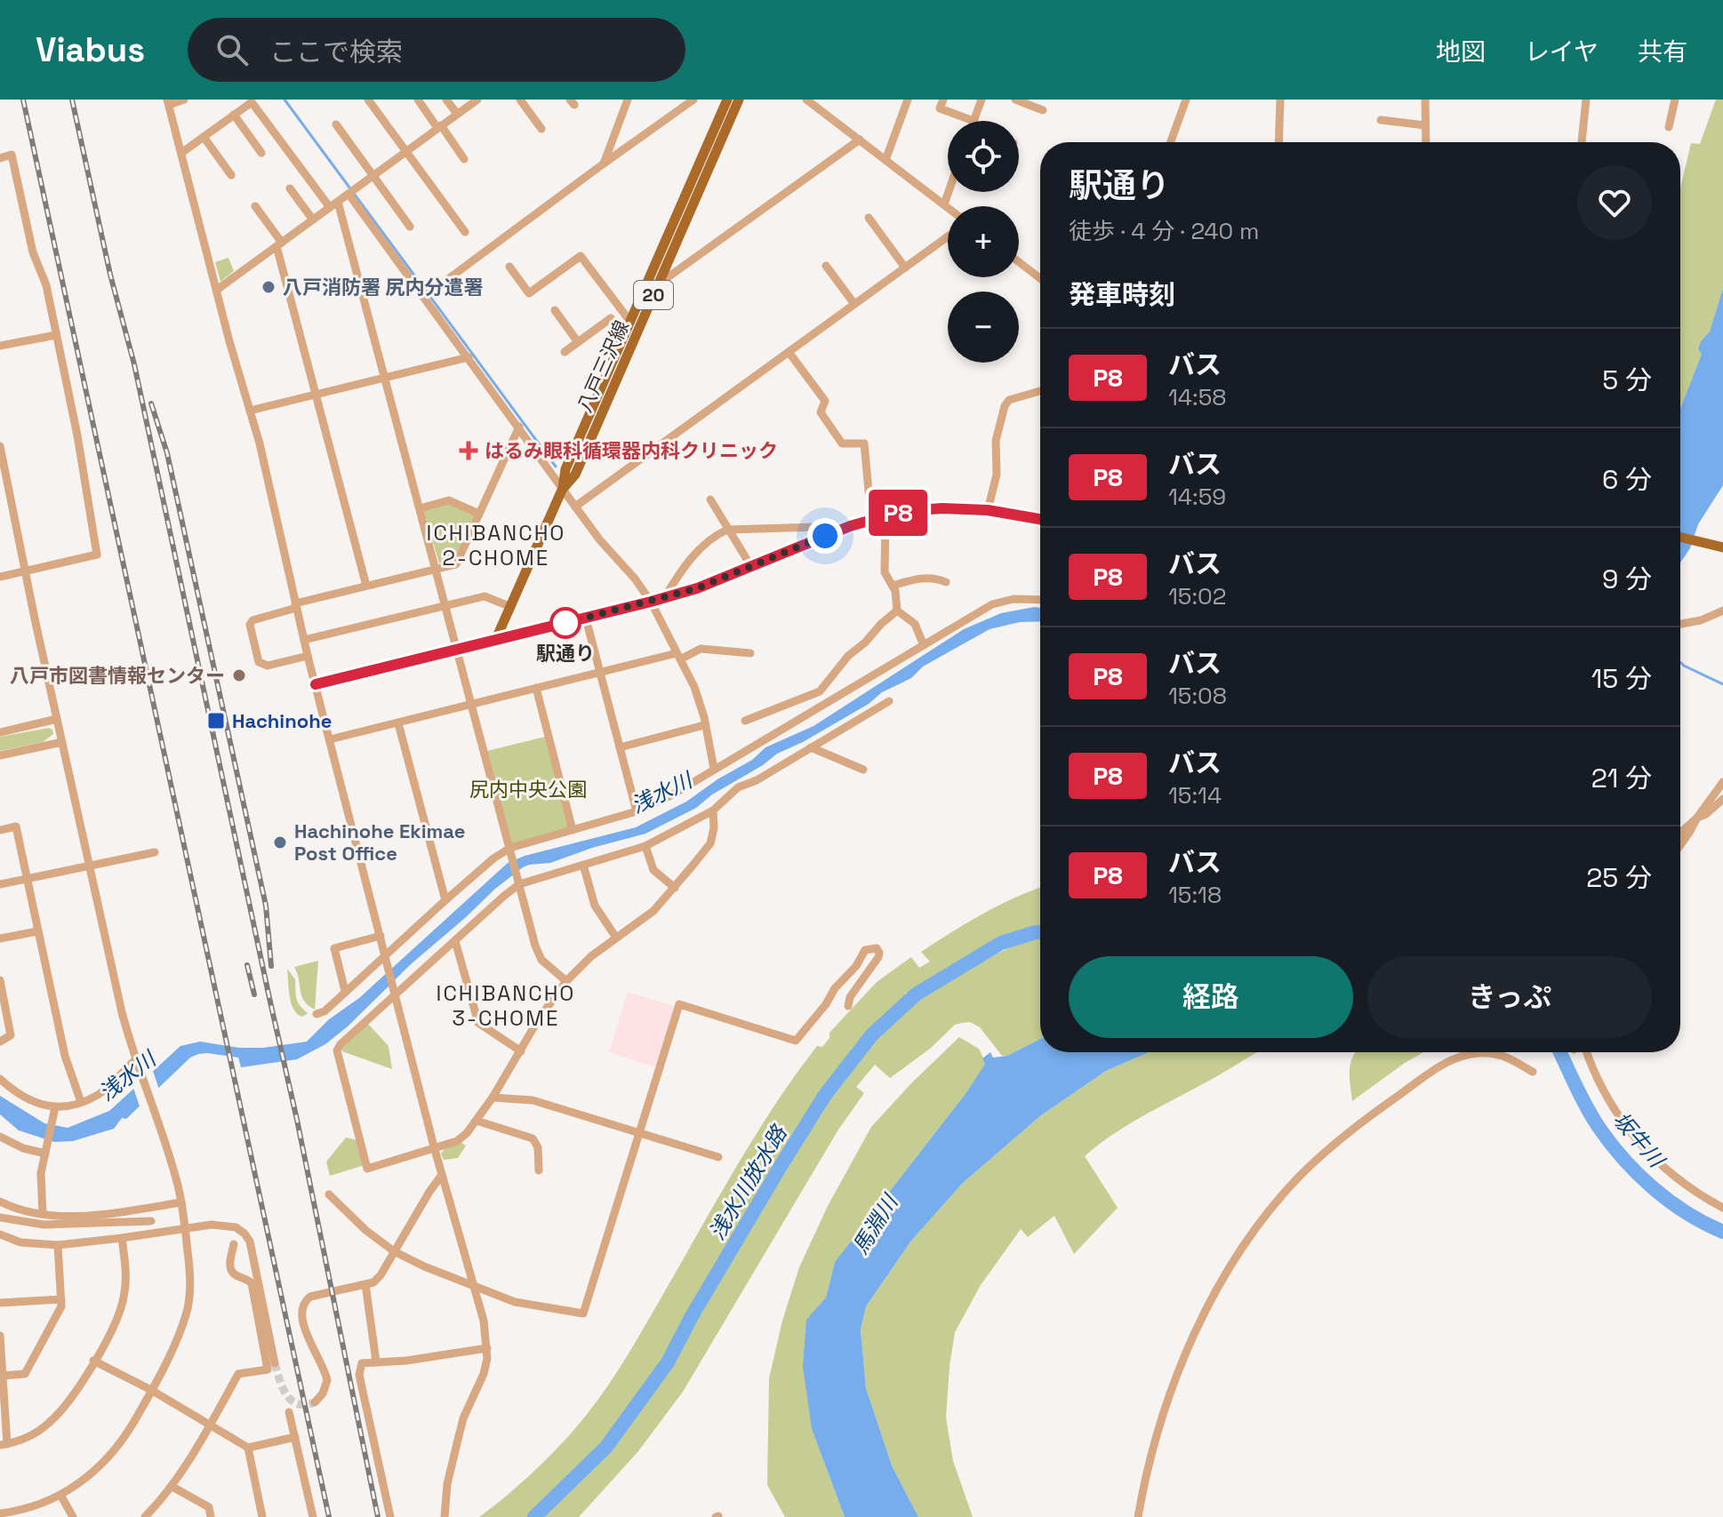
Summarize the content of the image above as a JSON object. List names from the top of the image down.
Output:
{
  "streets": {
    "main road": ["20", "八戸三沢線"]
  },
  "districts": ["ICHIBANCHO 2-CHOME", "ICHIBANCHO 3-CHOME"],
  "water": [
    "浅水川",
    "坂牛川",
    "浅水川放水路",
    "馬淵川"
  ],
  "parks": ["尻内中央公園"],
  "places": {
    "other": [
      "八戸消防署 尻内分遣署",
      "駅通り",
      "八戸市図書情報センター",
      "Hachinohe Ekimae Post Office"
    ],
    "health": ["はるみ眼科循環器内科クリニック"],
    "transit": ["Hachinohe"]
  },
  "lines": ["bus line P8"],
  "page": {
    "header": "Viabus",
    "search": "ここで検索",
    "nav": ["地図", "レイヤ", "共有"],
    "on_map": "P8",
    "map_buttons": ["+", "−"],
    "heading": [
      ["駅通り", "徒歩 · 4 分 · 240 m"],
      "発車時刻"
    ],
    "list": [
      {
        "mark": "P8",
        "name": "バス",
        "note": "14:58",
        "value": "5 分"
      },
      {
        "mark": "P8",
        "name": "バス",
        "note": "14:59",
        "value": "6 分"
      },
      {
        "mark": "P8",
        "name": "バス",
        "note": "15:02",
        "value": "9 分"
      },
      {
        "mark": "P8",
        "name": "バス",
        "note": "15:08",
        "value": "15 分"
      },
      {
        "mark": "P8",
        "name": "バス",
        "note": "15:14",
        "value": "21 分"
      },
      {
        "mark": "P8",
        "name": "バス",
        "note": "15:18",
        "value": "25 分"
      }
    ],
    "buttons": ["経路", "きっぷ"]
  }
}
